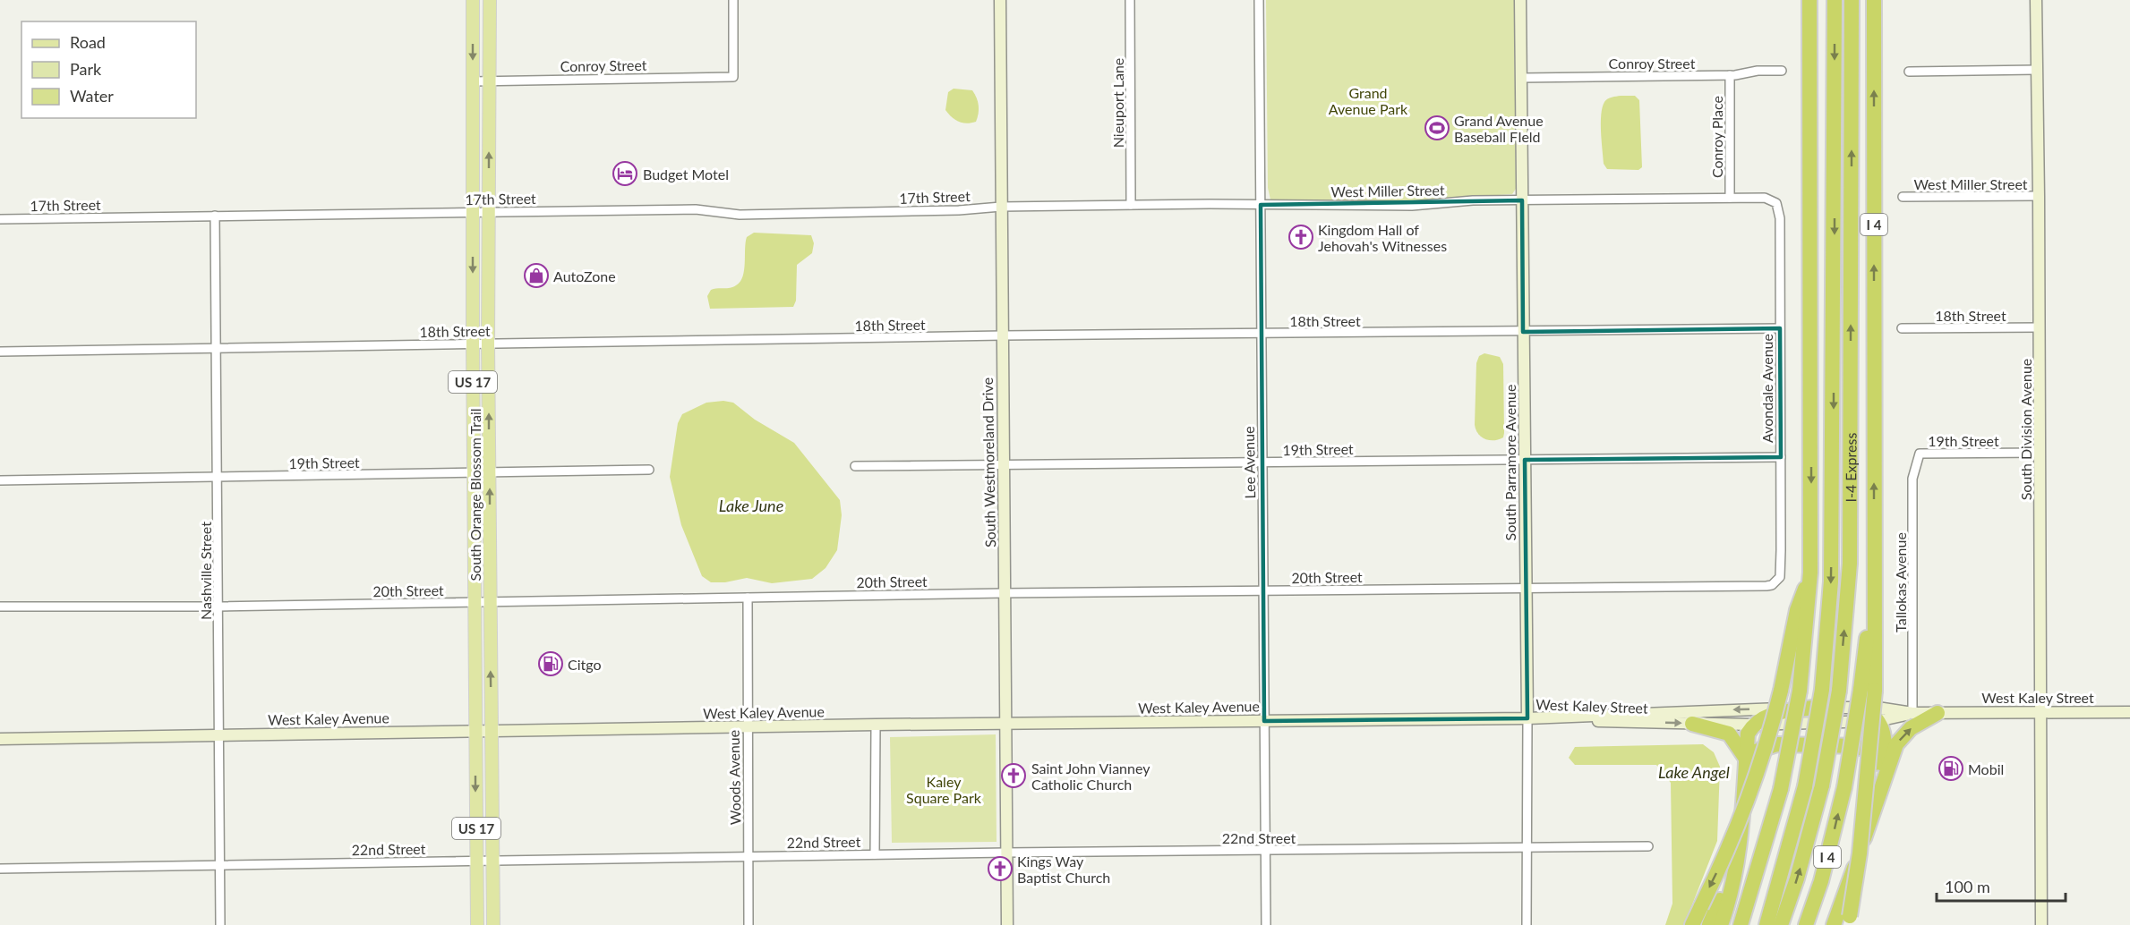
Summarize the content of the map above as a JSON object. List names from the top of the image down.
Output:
{
  "streets": {
    "highway": ["I 4", "I-4 Express"],
    "main road": ["US 17", "South Orange Blossom Trail"],
    "street": [
      "Conroy Street",
      "Nieuport Lane",
      "Conroy Place",
      "West Miller Street",
      "17th Street",
      "18th Street",
      "Avondale Avenue",
      "South Division Avenue",
      "19th Street",
      "South Westmoreland Drive",
      "Lee Avenue",
      "South Parramore Avenue",
      "Nashville Street",
      "20th Street",
      "Tallokas Avenue",
      "West Kaley Street",
      "West Kaley Avenue",
      "Woods Avenue",
      "22nd Street"
    ]
  },
  "crossings": [
    ["Conroy Street", "Conroy Place"],
    ["Conroy Street", "South Parramore Avenue"],
    ["Conroy Street", "South Orange Blossom Trail"],
    ["Nieuport Lane", "West Miller Street"],
    ["Conroy Place", "West Miller Street"],
    ["West Miller Street", "17th Street"],
    ["West Miller Street", "Avondale Avenue"],
    ["West Miller Street", "South Division Avenue"],
    ["West Miller Street", "South Westmoreland Drive"],
    ["West Miller Street", "Lee Avenue"],
    ["West Miller Street", "South Parramore Avenue"],
    ["17th Street", "South Westmoreland Drive"],
    ["17th Street", "South Orange Blossom Trail"],
    ["17th Street", "Nashville Street"],
    ["18th Street", "Avondale Avenue"],
    ["18th Street", "South Division Avenue"],
    ["18th Street", "South Westmoreland Drive"],
    ["18th Street", "Lee Avenue"],
    ["18th Street", "South Parramore Avenue"],
    ["18th Street", "South Orange Blossom Trail"],
    ["18th Street", "Nashville Street"],
    ["Avondale Avenue", "19th Street"],
    ["Avondale Avenue", "20th Street"],
    ["South Division Avenue", "19th Street"],
    ["South Division Avenue", "West Kaley Street"],
    ["19th Street", "South Westmoreland Drive"],
    ["19th Street", "Lee Avenue"],
    ["19th Street", "South Parramore Avenue"],
    ["19th Street", "South Orange Blossom Trail"],
    ["19th Street", "Nashville Street"],
    ["19th Street", "Tallokas Avenue"],
    ["South Westmoreland Drive", "20th Street"],
    ["South Westmoreland Drive", "West Kaley Avenue"],
    ["South Westmoreland Drive", "22nd Street"],
    ["Lee Avenue", "20th Street"],
    ["Lee Avenue", "West Kaley Avenue"],
    ["Lee Avenue", "22nd Street"],
    ["South Parramore Avenue", "20th Street"],
    ["South Parramore Avenue", "West Kaley Street"],
    ["South Parramore Avenue", "West Kaley Avenue"],
    ["South Parramore Avenue", "22nd Street"],
    ["South Orange Blossom Trail", "20th Street"],
    ["South Orange Blossom Trail", "West Kaley Avenue"],
    ["South Orange Blossom Trail", "22nd Street"],
    ["Nashville Street", "20th Street"],
    ["Nashville Street", "West Kaley Avenue"],
    ["Nashville Street", "22nd Street"],
    ["20th Street", "Woods Avenue"],
    ["Tallokas Avenue", "West Kaley Street"],
    ["West Kaley Street", "West Kaley Avenue"],
    ["West Kaley Avenue", "Woods Avenue"],
    ["Woods Avenue", "22nd Street"]
  ],
  "water": ["Lake June", "Lake Angel"],
  "parks": ["Grand Avenue Park", "Kaley Square Park"],
  "places": {
    "sports": ["Grand Avenue Baseball FIeld"],
    "hotel": ["Budget Motel"],
    "church": ["Kingdom Hall of Jehovah's Witnesses", "Saint John Vianney Catholic Church", "Kings Way Baptist Church"],
    "shop": ["AutoZone"],
    "fuel station": ["Citgo", "Mobil"]
  },
  "legend": ["Road", "Park", "Water"],
  "scale_bar": "100 m"
}
